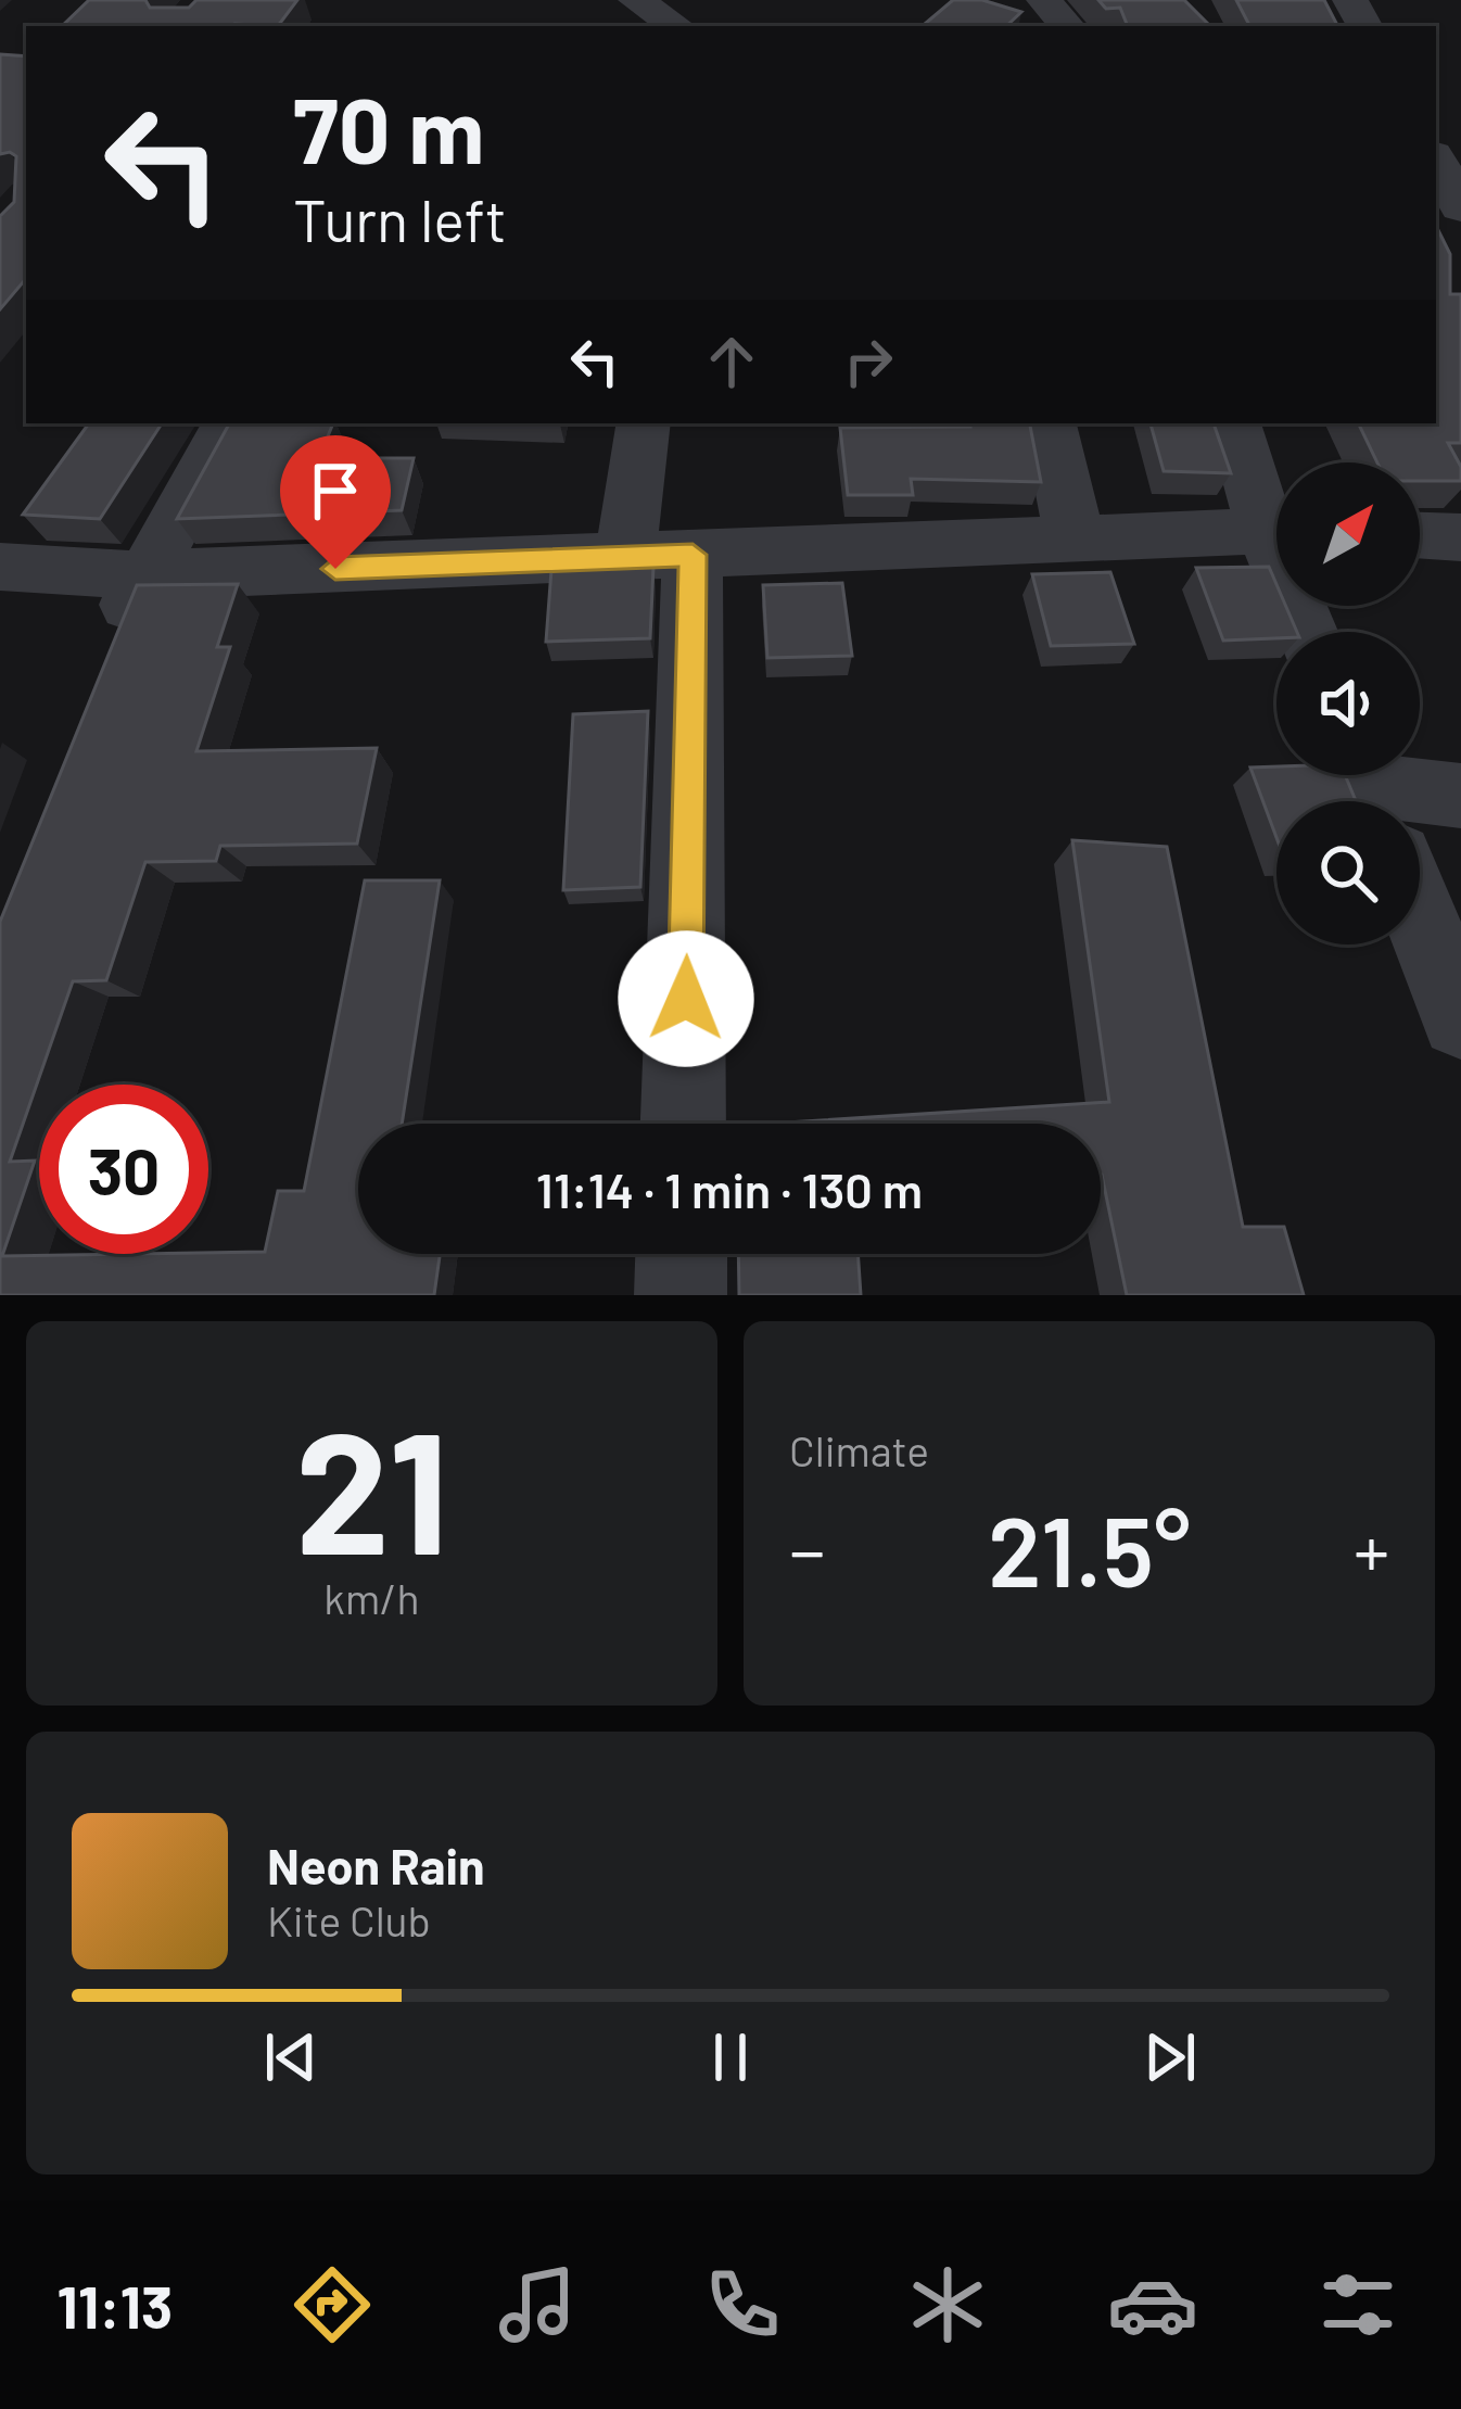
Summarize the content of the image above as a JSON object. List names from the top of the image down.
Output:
{
  "north": "top right",
  "page": {
    "turn": ["70 m", "Turn left"],
    "limit": "30",
    "trip": "11:14 · 1 min · 130 m",
    "tile": [
      ["21", "km/h"],
      "Climate"
    ],
    "heat": ["−", "21.5°", "+"],
    "song": ["Neon Rain", "Kite Club"],
    "tabs": "11:13"
  }
}
